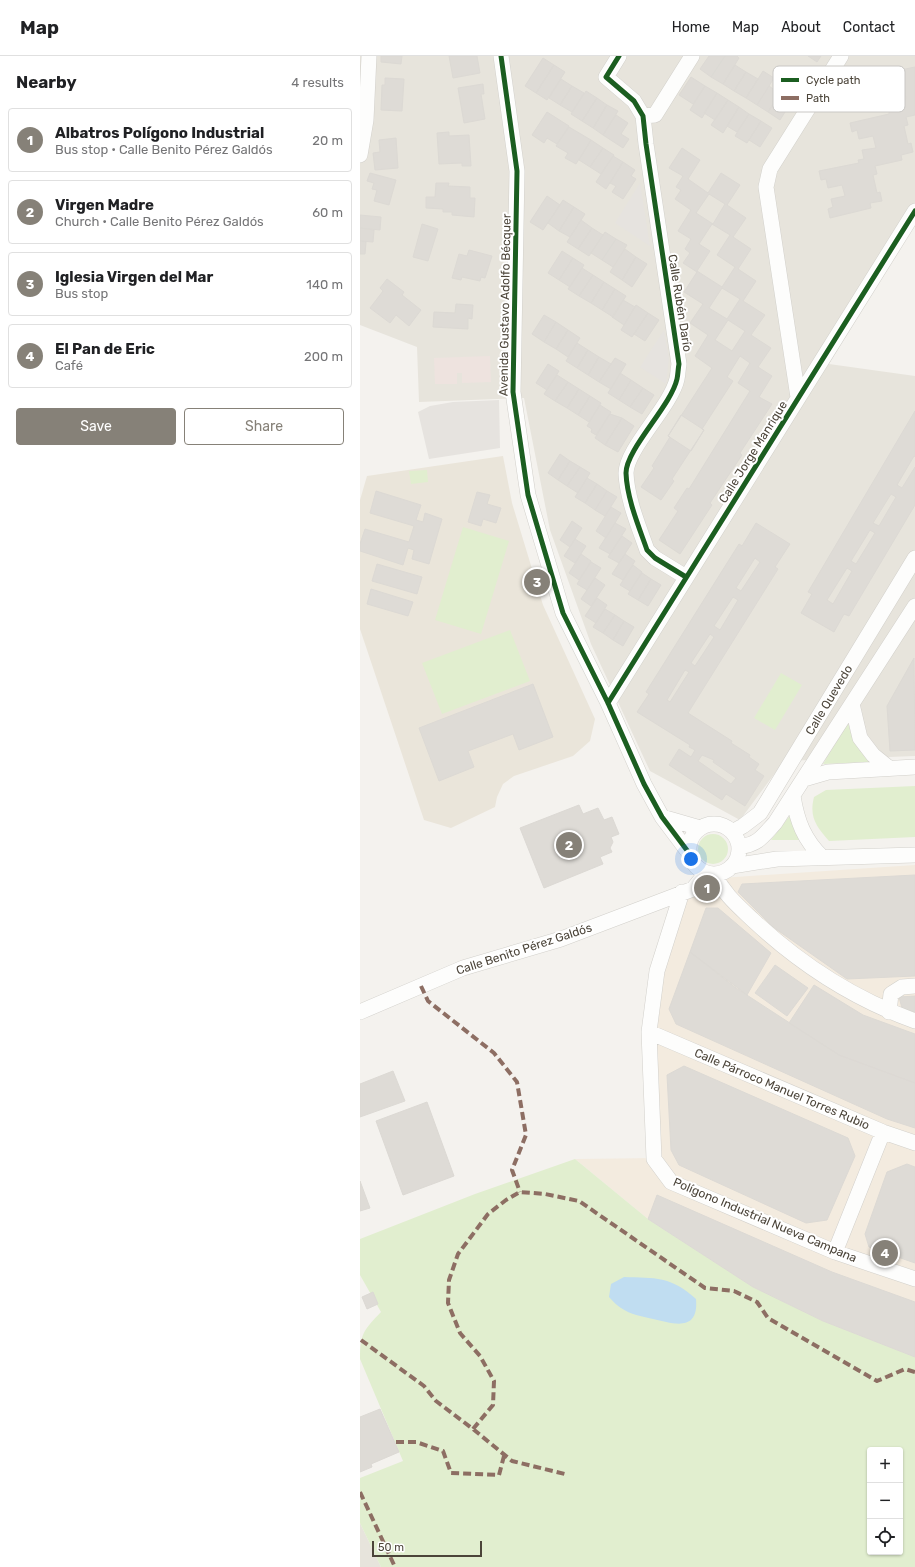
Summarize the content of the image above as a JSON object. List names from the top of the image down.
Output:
{
  "streets": {
    "street": [
      "Calle Rubén Darío",
      "Avenida Gustavo Adolfo Bécquer",
      "Calle Jorge Manrique",
      "Calle Quevedo",
      "Calle Benito Pérez Galdós",
      "Calle Párroco Manuel Torres Rubio",
      "Polígono Industrial Nueva Campana"
    ]
  },
  "crossings": [
    ["Calle Rubén Darío", "Calle Jorge Manrique"],
    ["Avenida Gustavo Adolfo Bécquer", "Calle Jorge Manrique"],
    ["Avenida Gustavo Adolfo Bécquer", "Calle Quevedo"],
    ["Avenida Gustavo Adolfo Bécquer", "Calle Benito Pérez Galdós"],
    ["Calle Quevedo", "Calle Benito Pérez Galdós"],
    ["Calle Benito Pérez Galdós", "Polígono Industrial Nueva Campana"],
    ["Calle Párroco Manuel Torres Rubio", "Polígono Industrial Nueva Campana"]
  ],
  "legend": ["Cycle path", "Path"],
  "scale_bar": "50 m",
  "page": {
    "header": "Map",
    "nav": [
      "Home",
      "Map",
      "About",
      "Contact"
    ],
    "heading": ["Nearby", "4 results"],
    "list": [
      {
        "mark": "1",
        "name": "Albatros Polígono Industrial",
        "note": "Bus stop · Calle Benito Pérez Galdós",
        "value": "20 m"
      },
      {
        "mark": "2",
        "name": "Virgen Madre",
        "note": "Church · Calle Benito Pérez Galdós",
        "value": "60 m"
      },
      {
        "mark": "3",
        "name": "Iglesia Virgen del Mar",
        "note": "Bus stop",
        "value": "140 m"
      },
      {
        "mark": "4",
        "name": "El Pan de Eric",
        "note": "Café",
        "value": "200 m"
      }
    ],
    "buttons": ["Save", "Share"],
    "pins": [
      "3",
      "2",
      "1",
      "4"
    ],
    "map_buttons": ["+", "−"],
    "scale": "50 m"
  }
}
